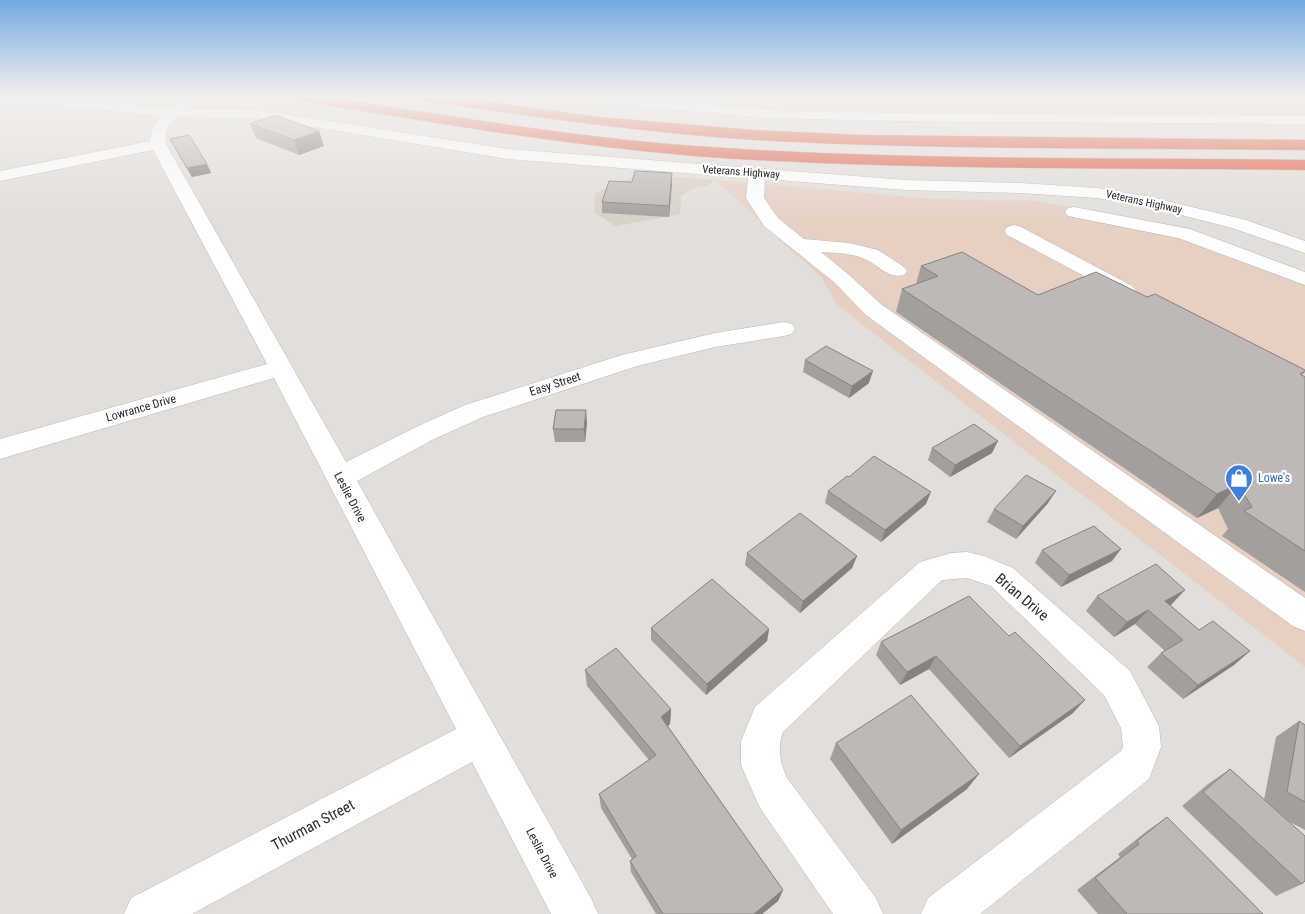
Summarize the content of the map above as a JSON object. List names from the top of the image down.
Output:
{
  "streets": {
    "street": [
      "Veterans Highway",
      "Easy Street",
      "Lowrance Drive",
      "Leslie Drive",
      "Brian Drive",
      "Thurman Street"
    ]
  },
  "crossings": [
    ["Easy Street", "Leslie Drive"],
    ["Lowrance Drive", "Leslie Drive"],
    ["Leslie Drive", "Thurman Street"]
  ],
  "places": {
    "shop": ["Lowe's"]
  }
}
